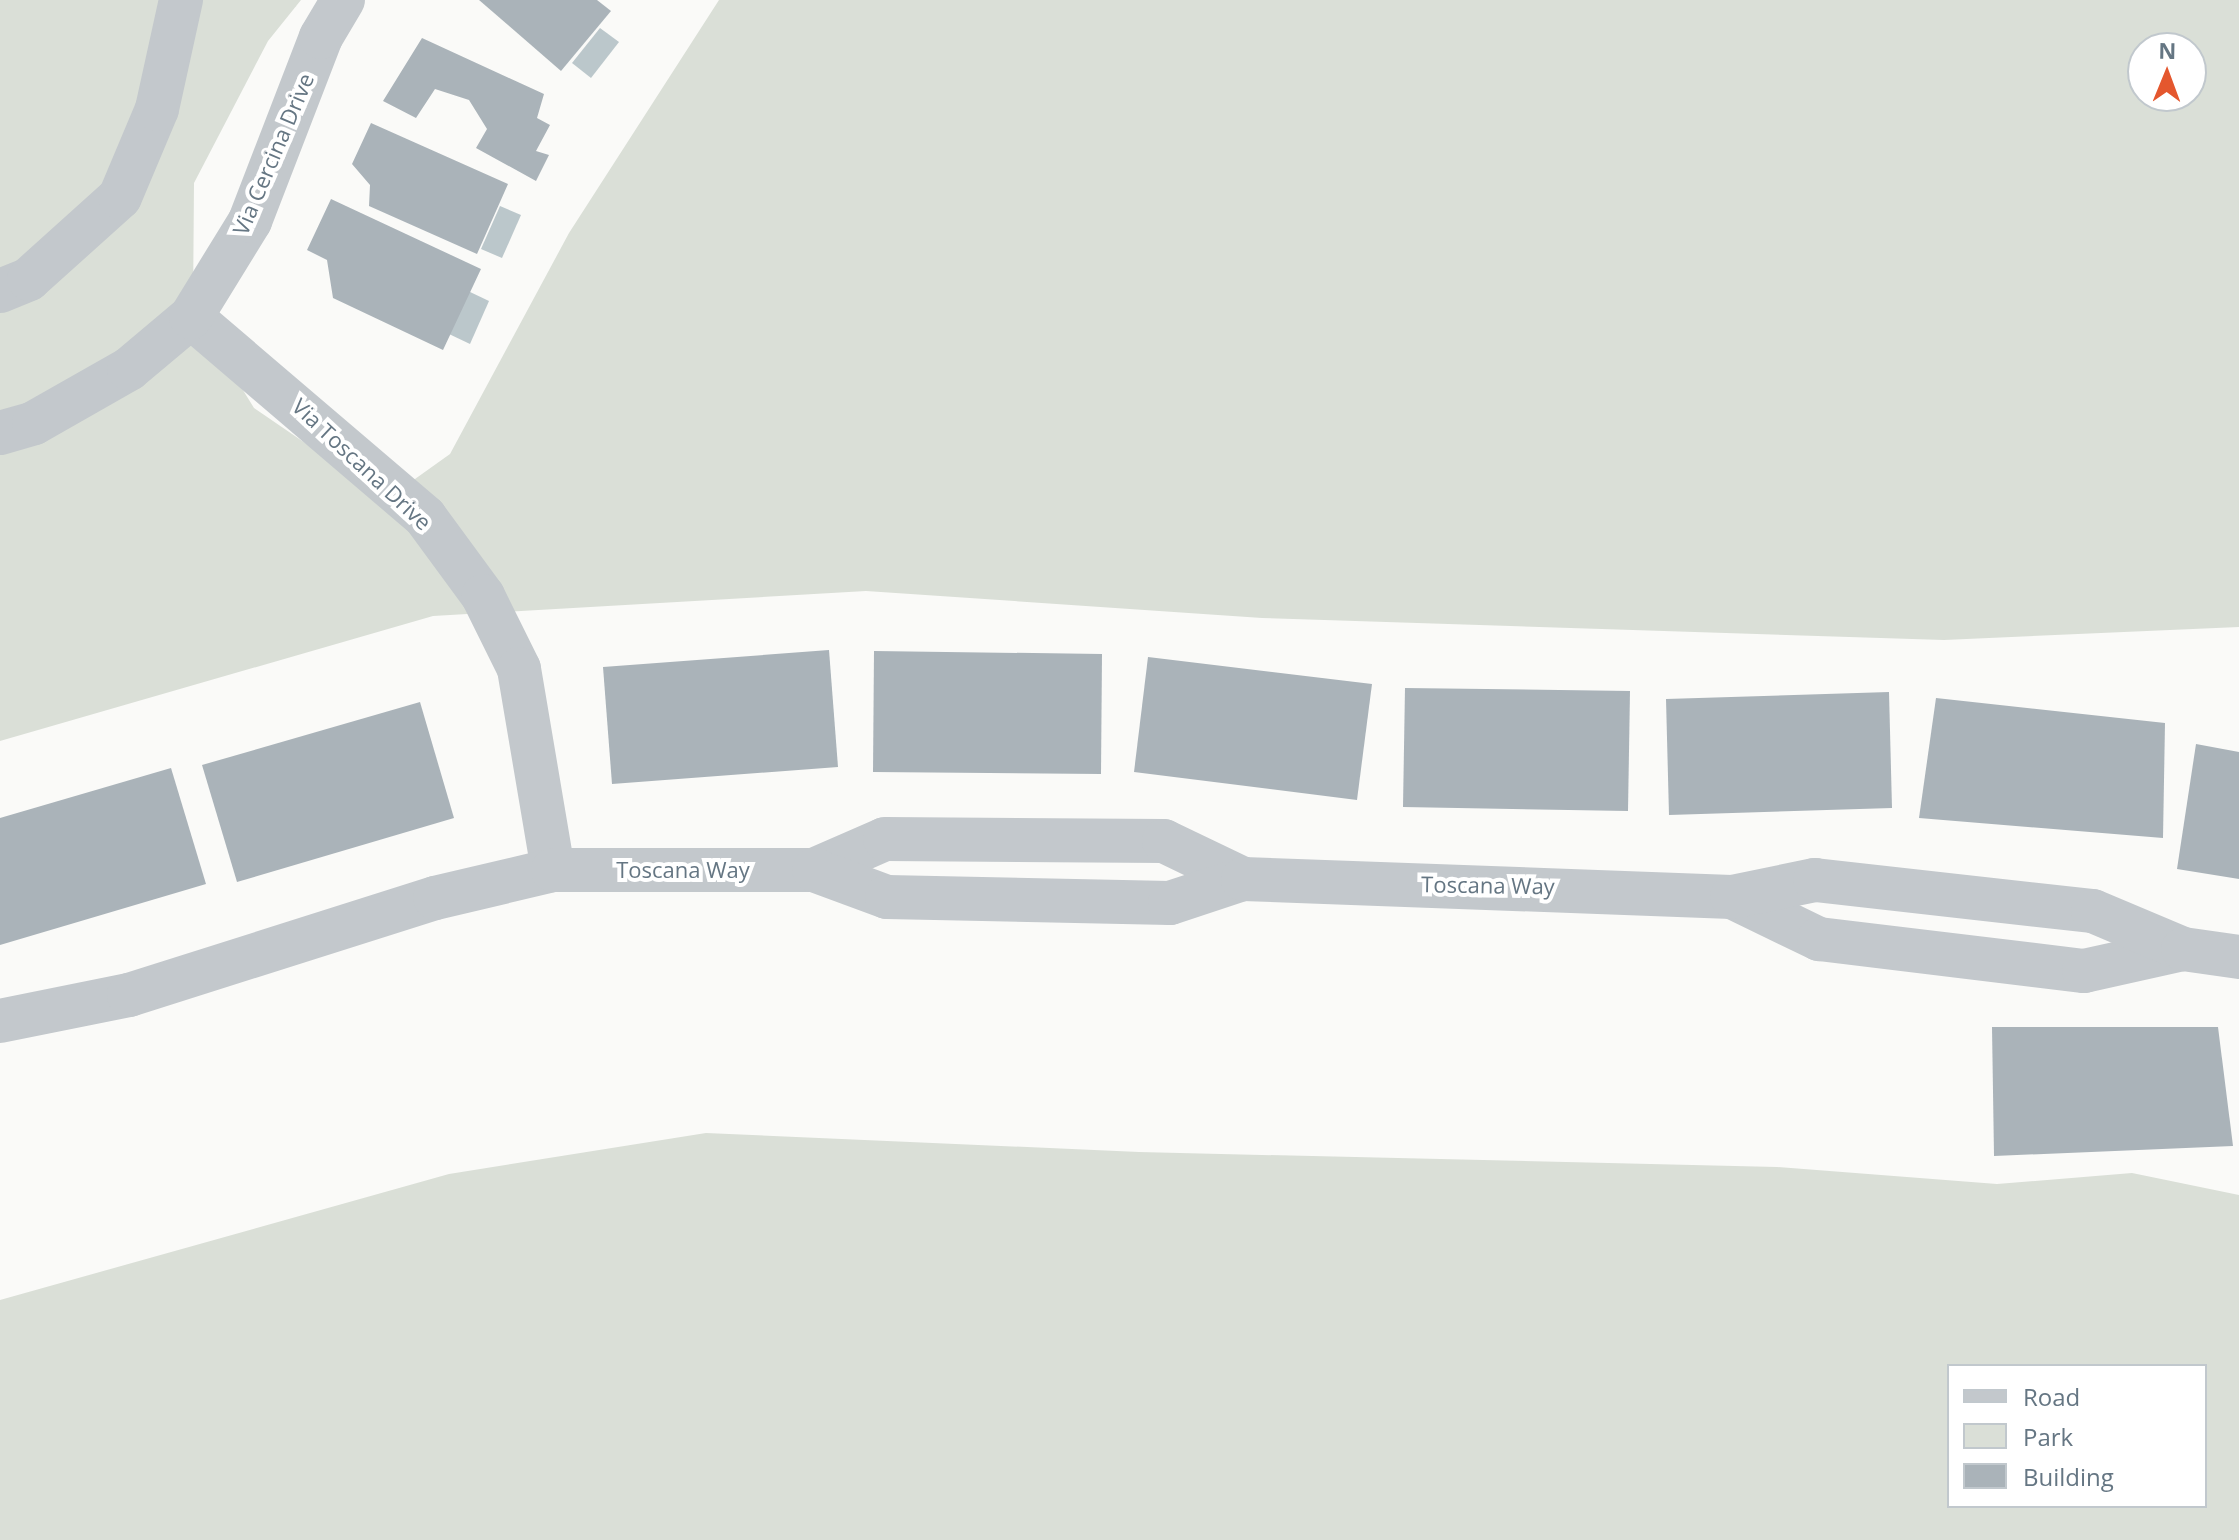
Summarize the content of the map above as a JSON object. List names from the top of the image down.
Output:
{
  "streets": {
    "street": ["Via Cercina Drive", "Via Toscana Drive", "Toscana Way"]
  },
  "crossings": [
    ["Via Cercina Drive", "Via Toscana Drive"],
    ["Via Toscana Drive", "Toscana Way"]
  ],
  "legend": ["Road", "Park", "Building"],
  "north": "top"
}
